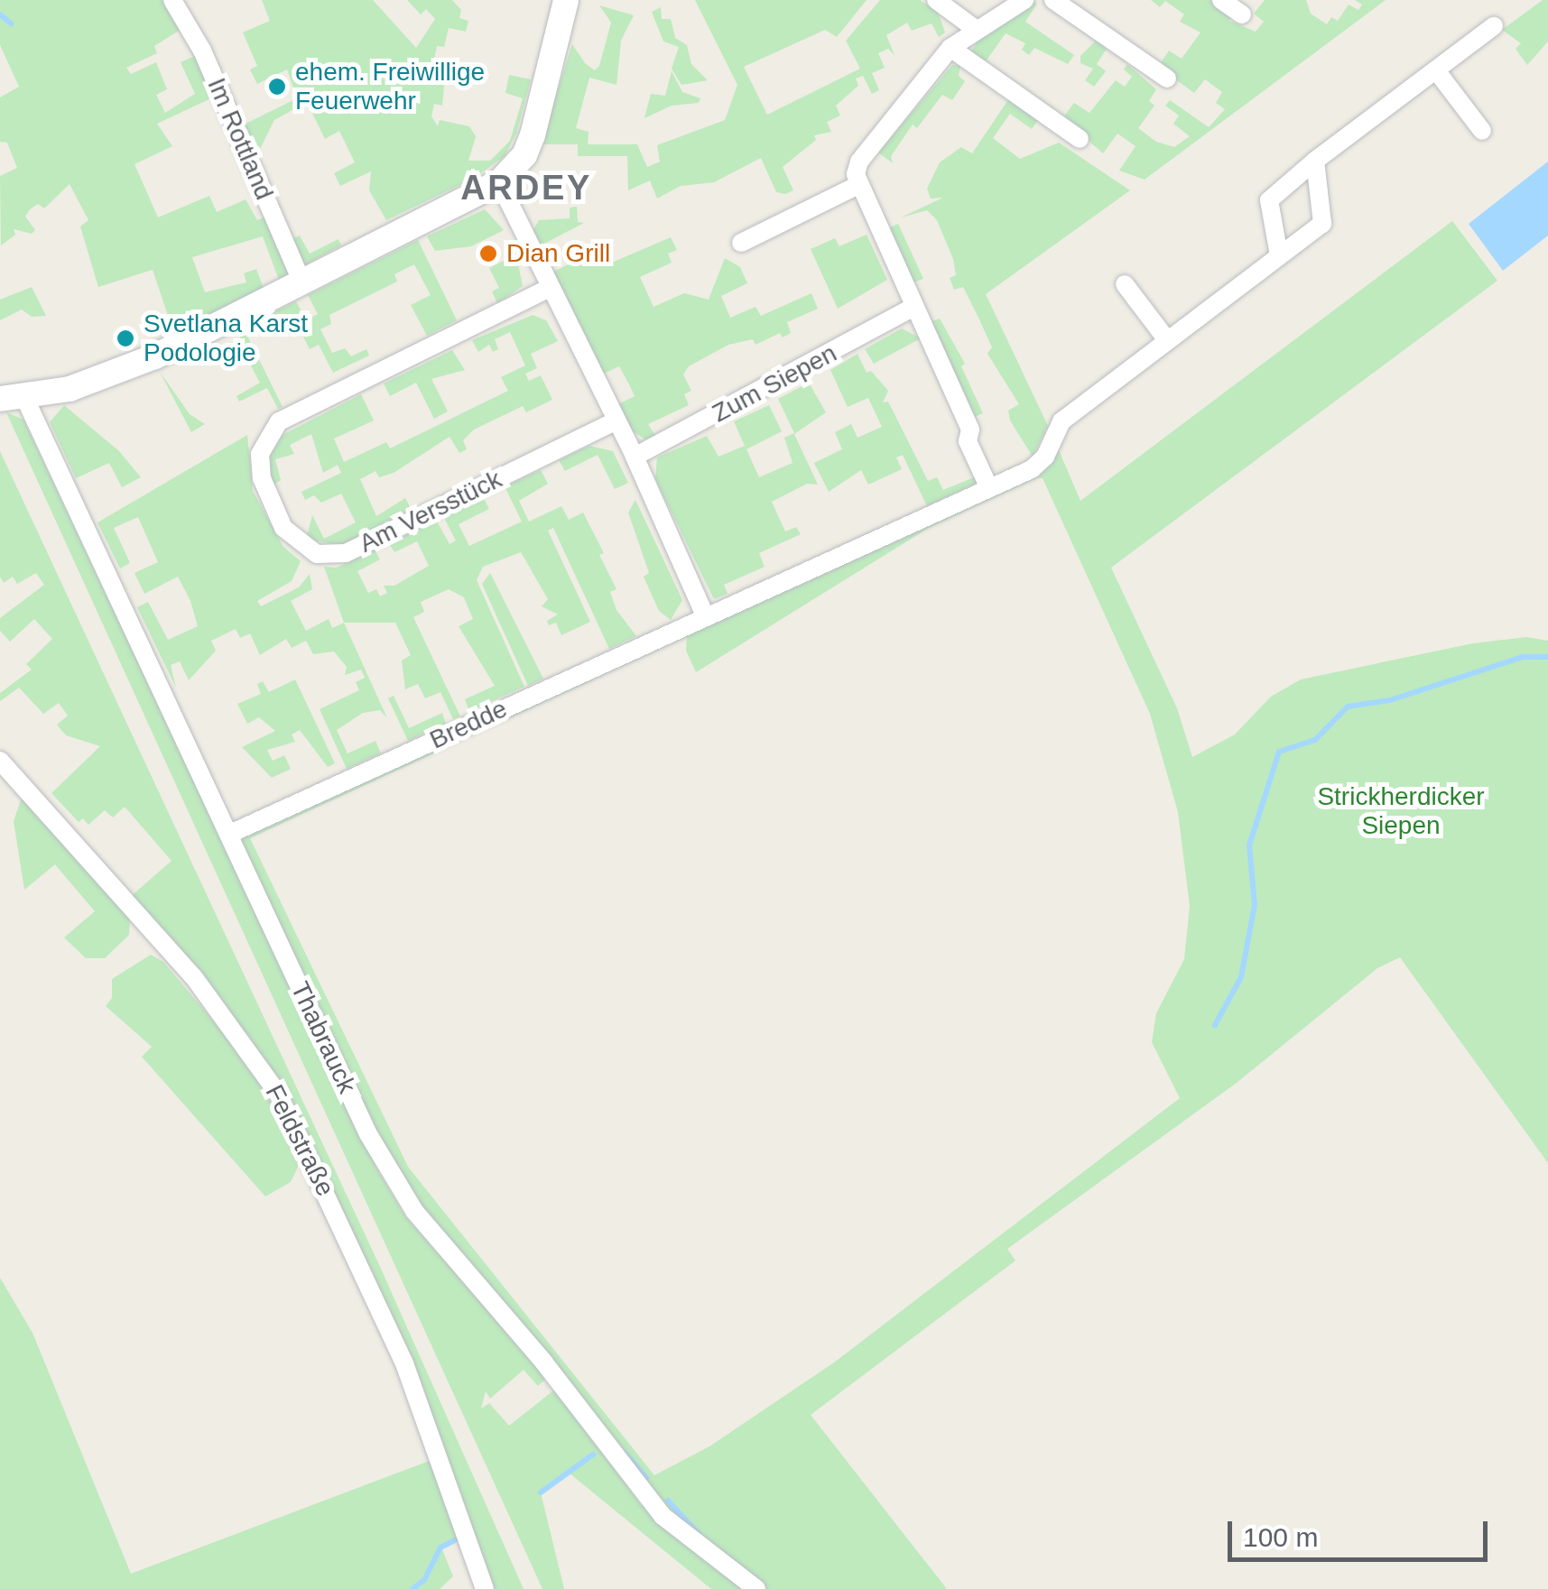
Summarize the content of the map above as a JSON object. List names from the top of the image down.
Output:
{
  "streets": {
    "street": [
      "Im Rottland",
      "Zum Siepen",
      "Am Versstück",
      "Bredde",
      "Thabrauck",
      "Feldstraße"
    ]
  },
  "crossings": [
    ["Bredde", "Thabrauck"]
  ],
  "districts": ["ARDEY"],
  "parks": ["Strickherdicker Siepen"],
  "places": ["ehem. Freiwillige Feuerwehr", "Dian Grill", "Svetlana Karst Podologie"],
  "scale_bar": "100 m"
}
